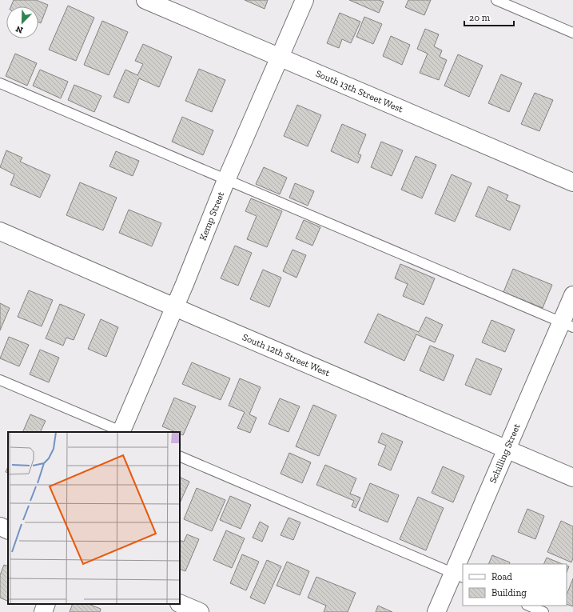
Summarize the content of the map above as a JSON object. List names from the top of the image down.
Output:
{
  "streets": {
    "street": [
      "South 13th Street West",
      "Kemp Street",
      "South 12th Street West",
      "Schilling Street"
    ]
  },
  "crossings": [
    ["South 13th Street West", "Kemp Street"],
    ["Kemp Street", "South 12th Street West"],
    ["South 12th Street West", "Schilling Street"]
  ],
  "legend": ["Road", "Building"],
  "scale_bar": "20 m",
  "north": "bottom left"
}
